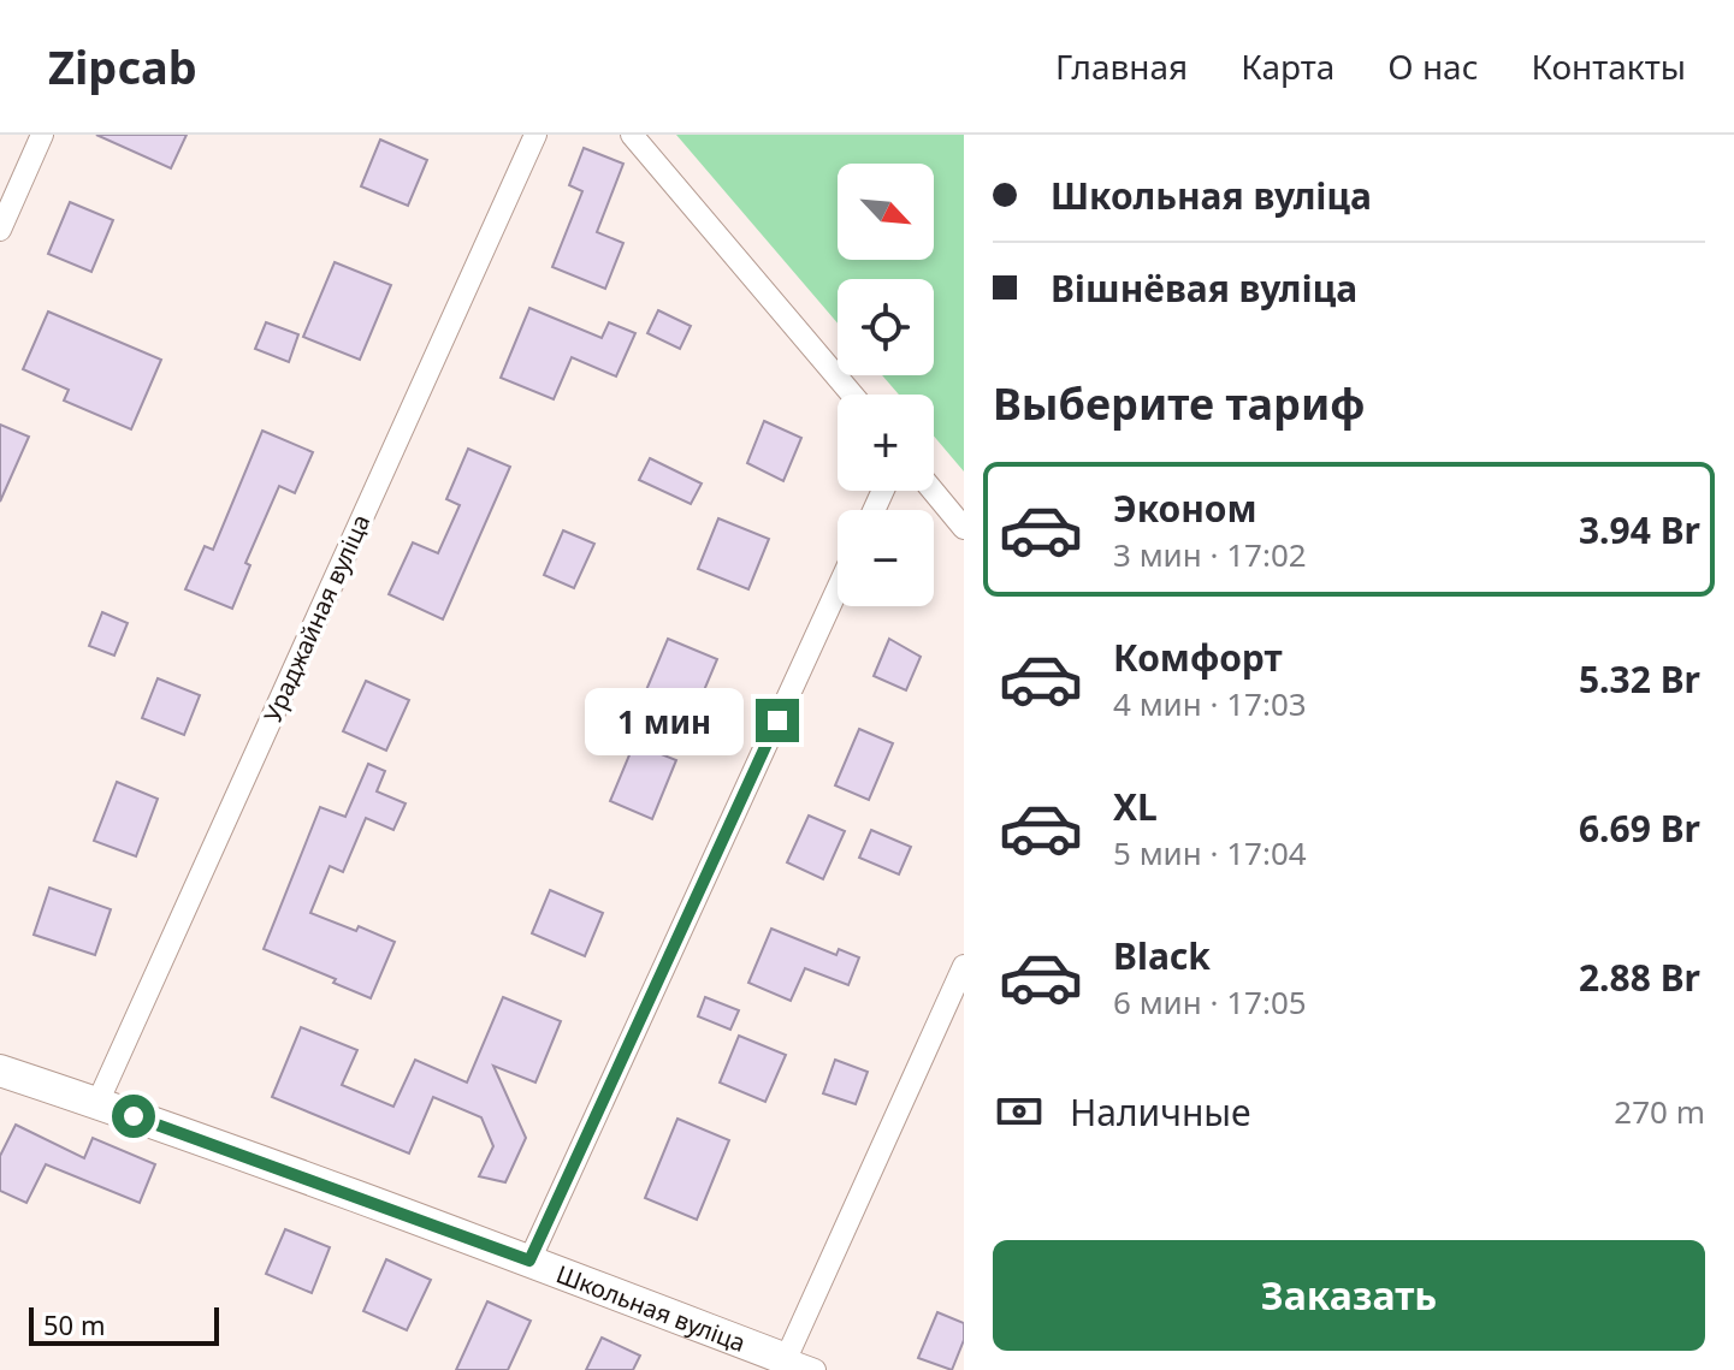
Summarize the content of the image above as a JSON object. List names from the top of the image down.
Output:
{
  "streets": {
    "street": ["Ураджайная вуліца", "Школьная вуліца"]
  },
  "crossings": [
    ["Ураджайная вуліца", "Школьная вуліца"]
  ],
  "scale_bar": "50 m",
  "north": "bottom right",
  "page": {
    "header": "Zipcab",
    "nav": [
      "Главная",
      "Карта",
      "О нас",
      "Контакты"
    ],
    "banner": ["Школьная вуліца", "Вішнёвая вуліца"],
    "map_buttons": ["+", "−"],
    "heading": "Выберите тариф",
    "list": [
      {
        "name": "Эконом",
        "note": "3 мин · 17:02",
        "value": "3.94 Br"
      },
      {
        "name": "Комфорт",
        "note": "4 мин · 17:03",
        "value": "5.32 Br"
      },
      {
        "name": "XL",
        "note": "5 мин · 17:04",
        "value": "6.69 Br"
      },
      {
        "name": "Black",
        "note": "6 мин · 17:05",
        "value": "2.88 Br"
      }
    ],
    "bubble": "1 мин",
    "pay": ["Наличные", "270 m"],
    "buttons": "Заказать",
    "scale": "50 m"
  }
}
